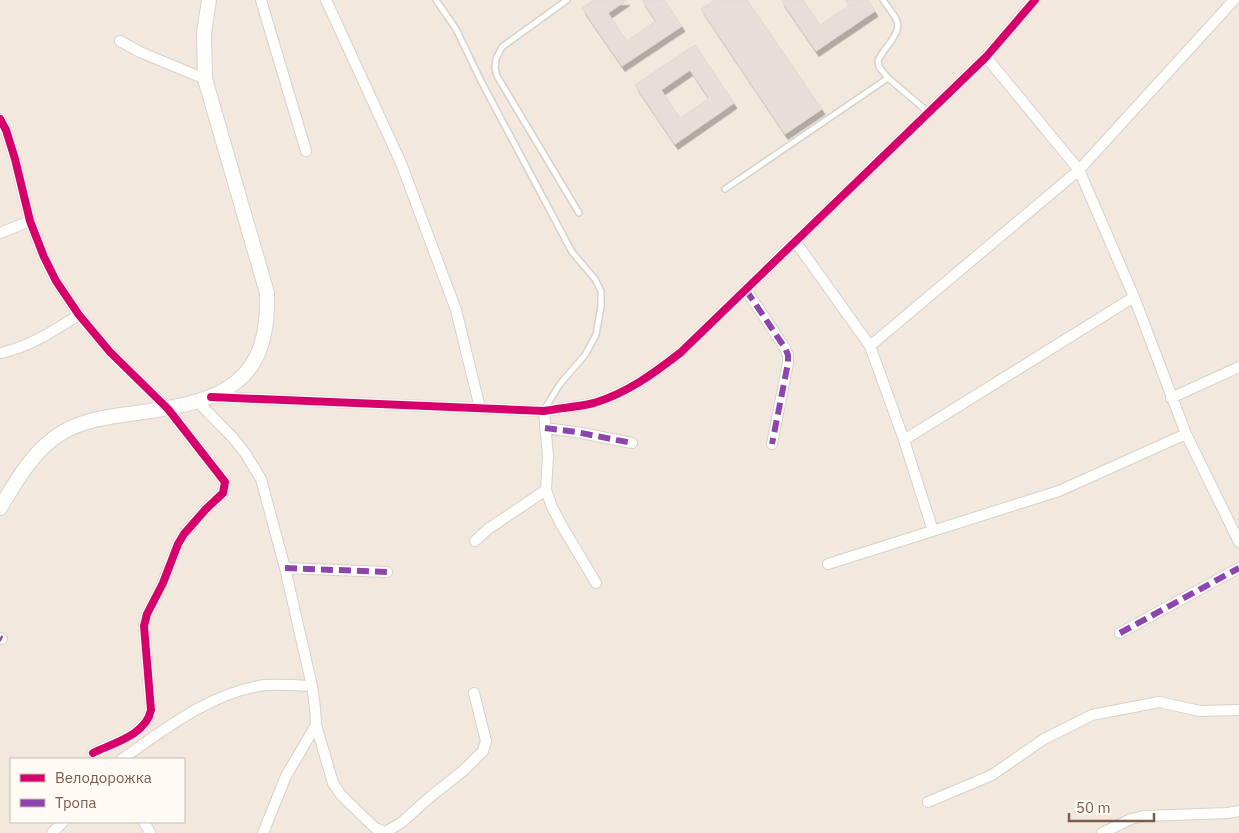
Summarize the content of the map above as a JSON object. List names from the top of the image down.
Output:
{
  "legend": ["Велодорожка", "Тропа"],
  "scale_bar": "50 m"
}
